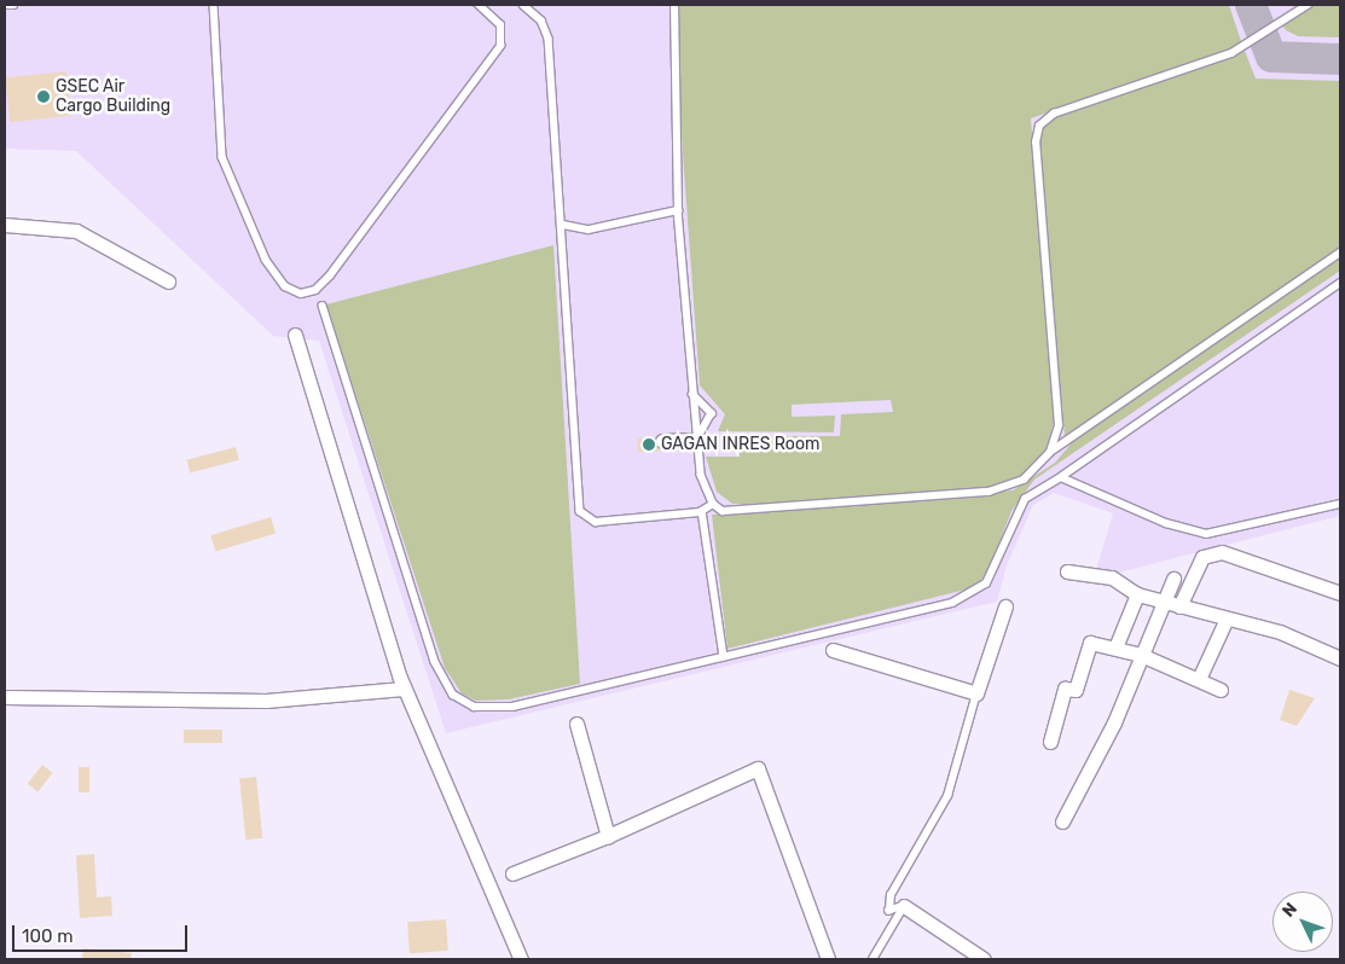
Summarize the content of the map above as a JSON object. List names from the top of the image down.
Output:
{
  "places": ["GSEC Air Cargo Building", "GAGAN INRES Room"],
  "scale_bar": "100 m",
  "north": "top left"
}
